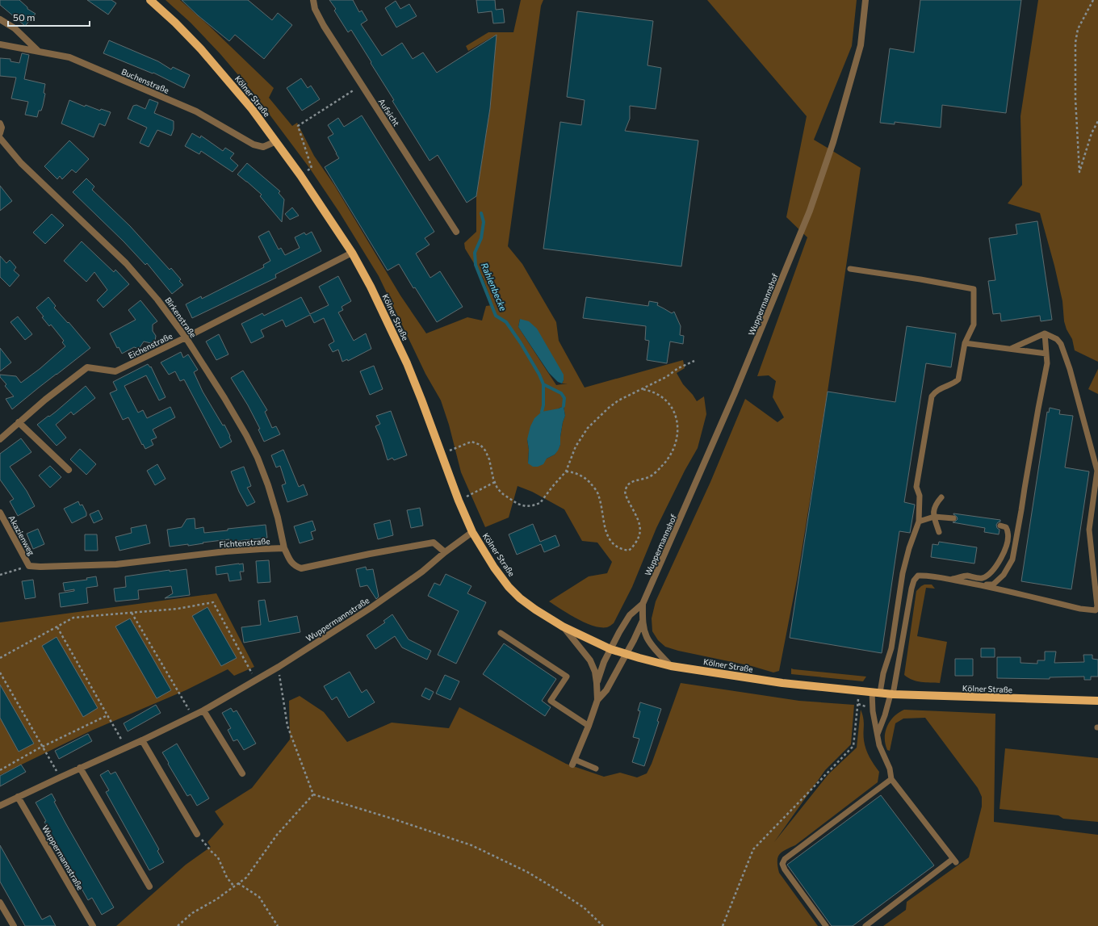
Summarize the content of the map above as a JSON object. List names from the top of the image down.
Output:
{
  "streets": {
    "main road": ["Kölner Straße"],
    "street": [
      "Buchenstraße",
      "Aufsicht",
      "Wuppermannshof",
      "Birkenstraße",
      "Eichenstraße",
      "Akazienweg",
      "Fichtenstraße",
      "Wuppermannstraße"
    ]
  },
  "crossings": [
    ["Buchenstraße", "Kölner Straße"],
    ["Kölner Straße", "Wuppermannshof"],
    ["Kölner Straße", "Eichenstraße"],
    ["Kölner Straße", "Wuppermannstraße"],
    ["Birkenstraße", "Eichenstraße"],
    ["Birkenstraße", "Fichtenstraße"],
    ["Akazienweg", "Fichtenstraße"]
  ],
  "water": ["Rahlenbecke"],
  "scale_bar": "50 m"
}
